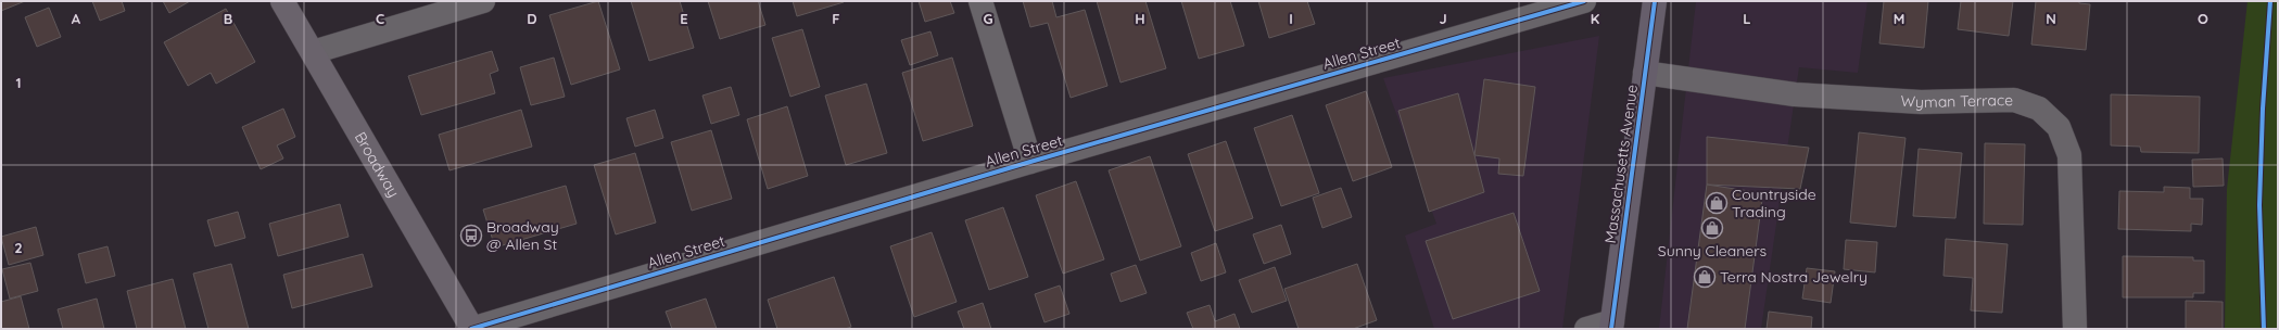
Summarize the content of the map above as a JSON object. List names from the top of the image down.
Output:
{
  "streets": {
    "highway": ["Massachusetts Avenue"],
    "main road": ["Broadway"],
    "street": ["Allen Street", "Wyman Terrace"]
  },
  "crossings": [
    ["Allen Street", "Broadway"],
    ["Wyman Terrace", "Massachusetts Avenue"]
  ],
  "places": {
    "shop": ["Countryside Trading", "Sunny Cleaners", "Terra Nostra Jewelry"],
    "bus stop": ["Broadway @ Allen St"]
  },
  "grid": {
    "columns": [
      "A",
      "B",
      "C",
      "D",
      "E",
      "F",
      "G",
      "H",
      "I",
      "J",
      "K",
      "L",
      "M",
      "N",
      "O"
    ],
    "rows": ["1", "2"]
  }
}
